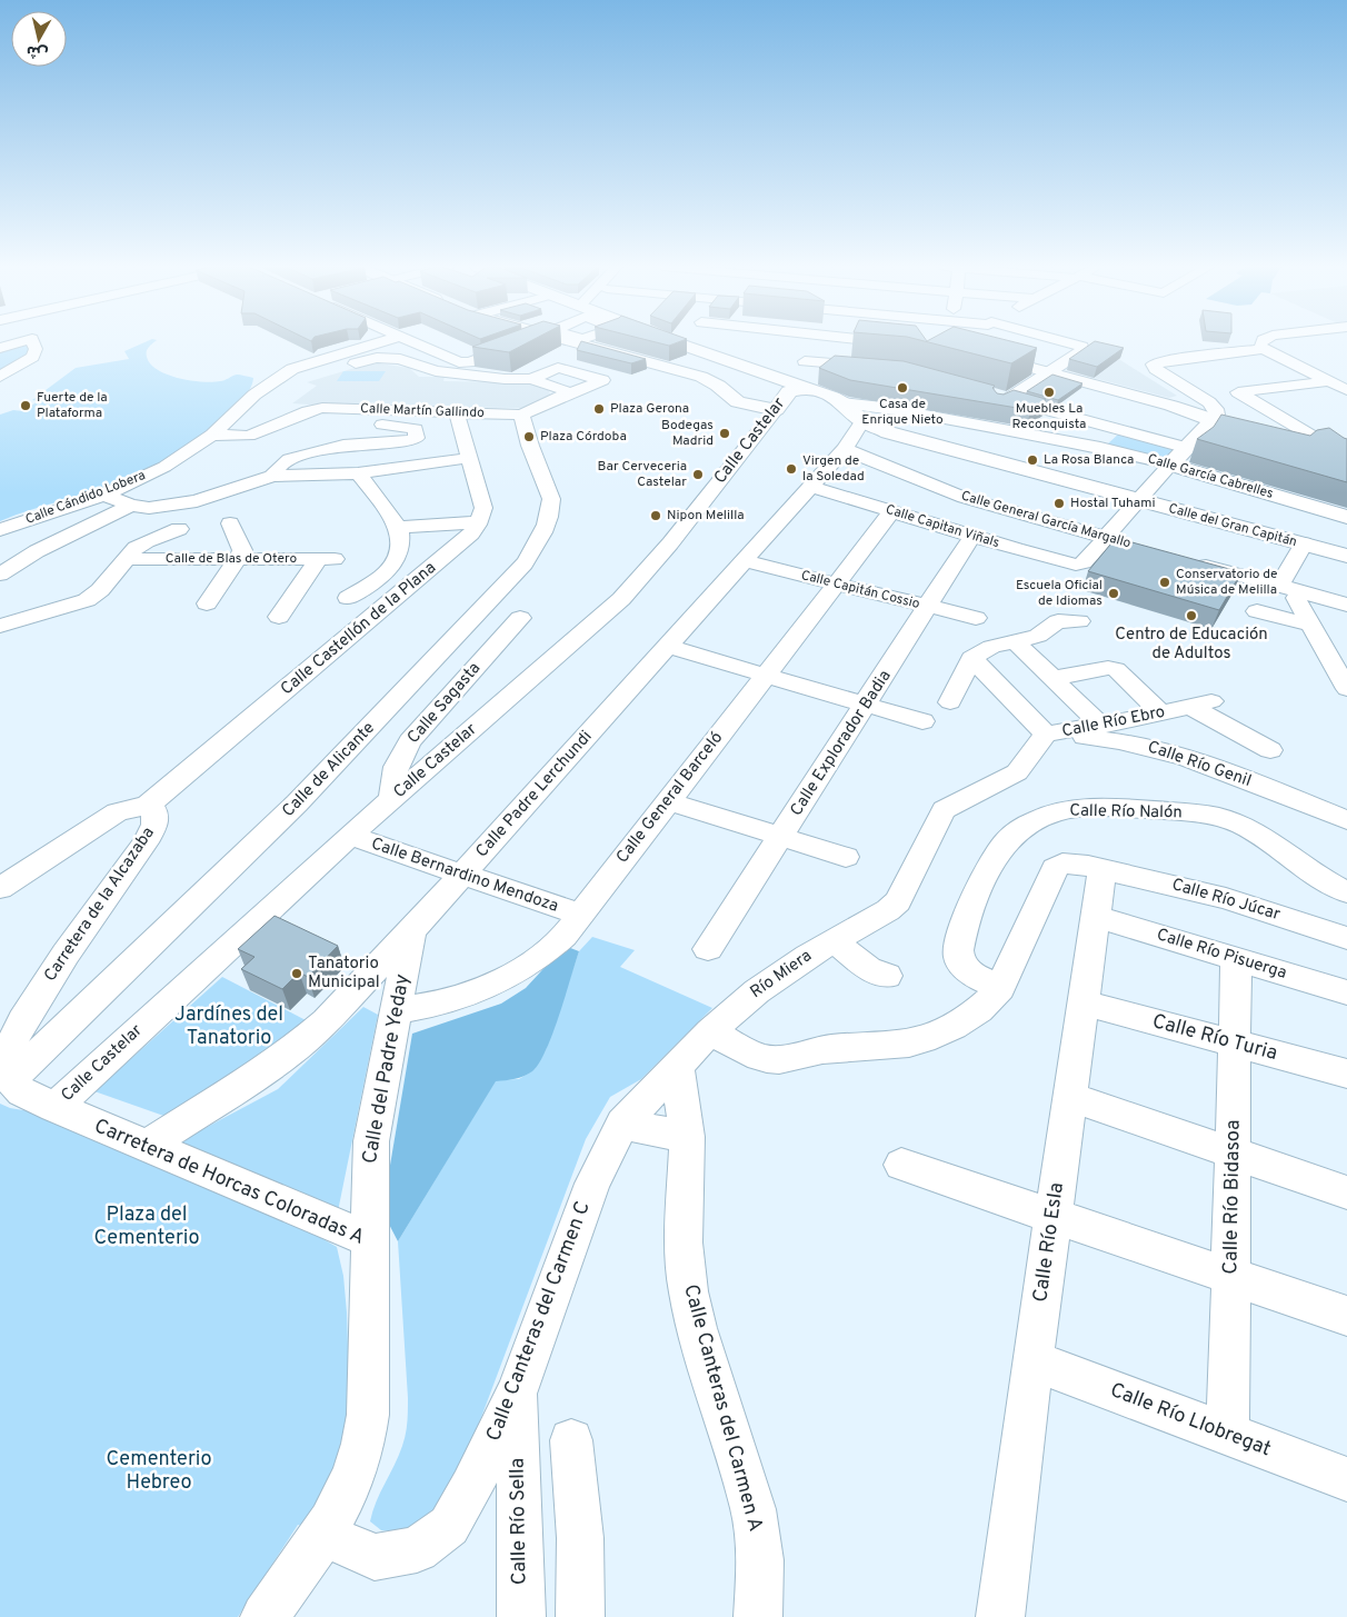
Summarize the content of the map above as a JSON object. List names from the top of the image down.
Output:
{
  "streets": {
    "main road": ["Calle Castelar", "Calle García Cabrelles", "Calle del Gran Capitán"],
    "street": [
      "Calle Martín Gallindo",
      "Calle Cándido Lobera",
      "Calle General García Margallo",
      "Calle Capitan Viñals",
      "Calle de Blas de Otero",
      "Calle Capitán Cossio",
      "Calle Castellón de la Plana",
      "Calle Sagasta",
      "Calle Río Ebro",
      "Calle Explorador Badia",
      "Calle Río Genil",
      "Calle de Alicante",
      "Calle Padre Lerchundi",
      "Calle General Barceló",
      "Calle Río Nalón",
      "Calle Bernardino Mendoza",
      "Calle Río Júcar",
      "Carretera de la Alcazaba",
      "Calle Río Pisuerga",
      "Río Miera",
      "Calle Río Turia",
      "Calle del Padre Yeday",
      "Carretera de Horcas Coloradas A",
      "Calle Río Bidasoa",
      "Calle Río Esla",
      "Calle Canteras del Carmen C",
      "Calle Canteras del Carmen A",
      "Calle Río Llobregat",
      "Calle Río Sella"
    ]
  },
  "crossings": [
    ["Calle Martín Gallindo", "Calle Cándido Lobera"],
    ["Calle Martín Gallindo", "Calle de Alicante"],
    ["Calle Castelar", "Calle García Cabrelles"],
    ["Calle Castelar", "Calle Sagasta"],
    ["Calle Castelar", "Calle Bernardino Mendoza"],
    ["Calle Castelar", "Carretera de Horcas Coloradas A"],
    ["Calle General García Margallo", "Calle Capitan Viñals"],
    ["Calle General García Margallo", "Calle Padre Lerchundi"],
    ["Calle del Gran Capitán", "Calle Padre Lerchundi"],
    ["Calle Capitan Viñals", "Calle Explorador Badia"],
    ["Calle Capitan Viñals", "Calle Padre Lerchundi"],
    ["Calle Capitan Viñals", "Calle General Barceló"],
    ["Calle Capitán Cossio", "Calle Explorador Badia"],
    ["Calle Capitán Cossio", "Calle Padre Lerchundi"],
    ["Calle Capitán Cossio", "Calle General Barceló"],
    ["Calle Castellón de la Plana", "Carretera de la Alcazaba"],
    ["Calle Río Ebro", "Calle Río Genil"],
    ["Calle Río Ebro", "Río Miera"],
    ["Calle de Alicante", "Carretera de la Alcazaba"],
    ["Calle Padre Lerchundi", "Calle Bernardino Mendoza"],
    ["Calle Padre Lerchundi", "Calle del Padre Yeday"],
    ["Calle Padre Lerchundi", "Carretera de Horcas Coloradas A"],
    ["Calle General Barceló", "Calle Bernardino Mendoza"],
    ["Calle General Barceló", "Calle del Padre Yeday"],
    ["Calle Río Nalón", "Calle Río Júcar"],
    ["Calle Río Júcar", "Calle Río Esla"],
    ["Calle Río Pisuerga", "Calle Río Bidasoa"],
    ["Calle Río Pisuerga", "Calle Río Esla"],
    ["Río Miera", "Calle Canteras del Carmen C"],
    ["Río Miera", "Calle Canteras del Carmen A"],
    ["Calle Río Turia", "Calle Río Bidasoa"],
    ["Calle Río Turia", "Calle Río Esla"],
    ["Calle del Padre Yeday", "Carretera de Horcas Coloradas A"],
    ["Carretera de Horcas Coloradas A", "Calle Canteras del Carmen C"],
    ["Calle Río Bidasoa", "Calle Río Llobregat"],
    ["Calle Río Esla", "Calle Río Llobregat"],
    ["Calle Canteras del Carmen C", "Calle Canteras del Carmen A"],
    ["Calle Canteras del Carmen C", "Calle Río Sella"]
  ],
  "parks": ["Jardínes del Tanatorio", "Plaza del Cementerio", "Cementerio Hebreo"],
  "places": [
    "Casa de Enrique Nieto",
    "Muebles La Reconquista",
    "Fuerte de la Plataforma",
    "Plaza Gerona",
    "Bodegas Madrid",
    "Plaza Córdoba",
    "La Rosa Blanca",
    "Virgen de la Soledad",
    "Bar Cerveceria Castelar",
    "Hostal Tuhami",
    "Nipon Melilla",
    "Conservatorio de Música de Melilla",
    "Escuela Oficial de Idiomas",
    "Centro de Educación de Adultos",
    "Tanatorio Municipal"
  ],
  "north": "bottom"
}
